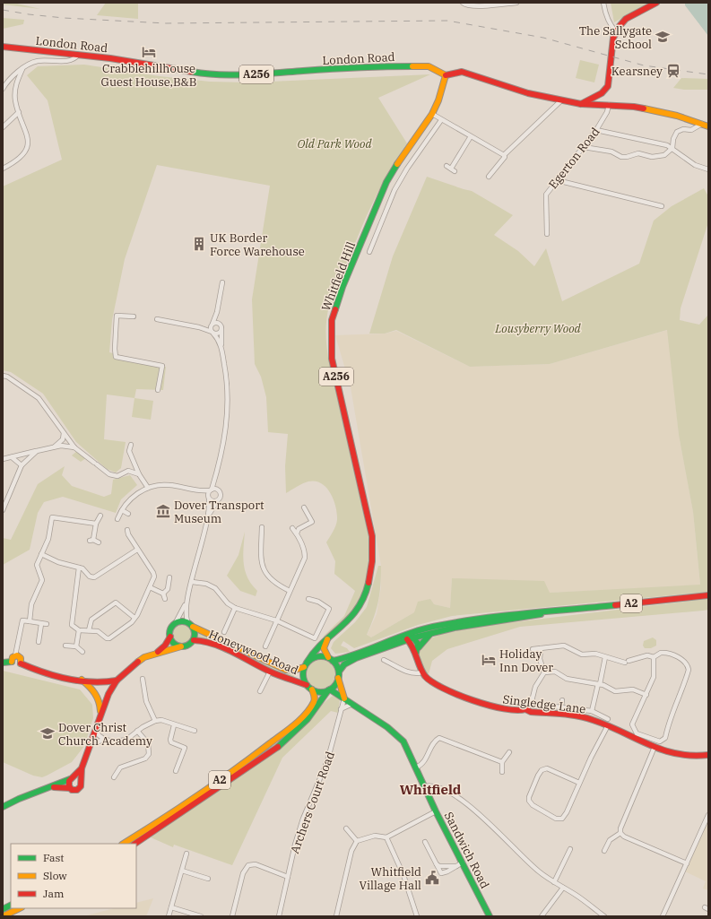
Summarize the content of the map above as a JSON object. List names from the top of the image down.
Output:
{
  "streets": {
    "main road": [
      "London Road",
      "A256",
      "Whitfield Hill",
      "A2",
      "Honeywood Road",
      "Singledge Lane",
      "Sandwich Road"
    ],
    "street": ["Egerton Road", "Archers Court Road"]
  },
  "crossings": [
    ["London Road", "Whitfield Hill"],
    ["Whitfield Hill", "A2"],
    ["Whitfield Hill", "Honeywood Road"],
    ["Whitfield Hill", "Sandwich Road"],
    ["A2", "Honeywood Road"],
    ["A2", "Sandwich Road"],
    ["Honeywood Road", "Sandwich Road"],
    ["Archers Court Road", "Sandwich Road"]
  ],
  "districts": ["Whitfield"],
  "parks": ["Old Park Wood", "Lousyberry Wood"],
  "places": {
    "school or university": ["The Sallygate School", "Dover Christ Church Academy"],
    "hotel": ["Crabblehillhouse Guest House,B&B", "Holiday Inn Dover"],
    "station": ["Kearsney"],
    "building": ["UK Border Force Warehouse"],
    "museum": ["Dover Transport Museum"],
    "public building": ["Whitfield Village Hall"]
  },
  "legend": ["Fast", "Slow", "Jam"]
}
